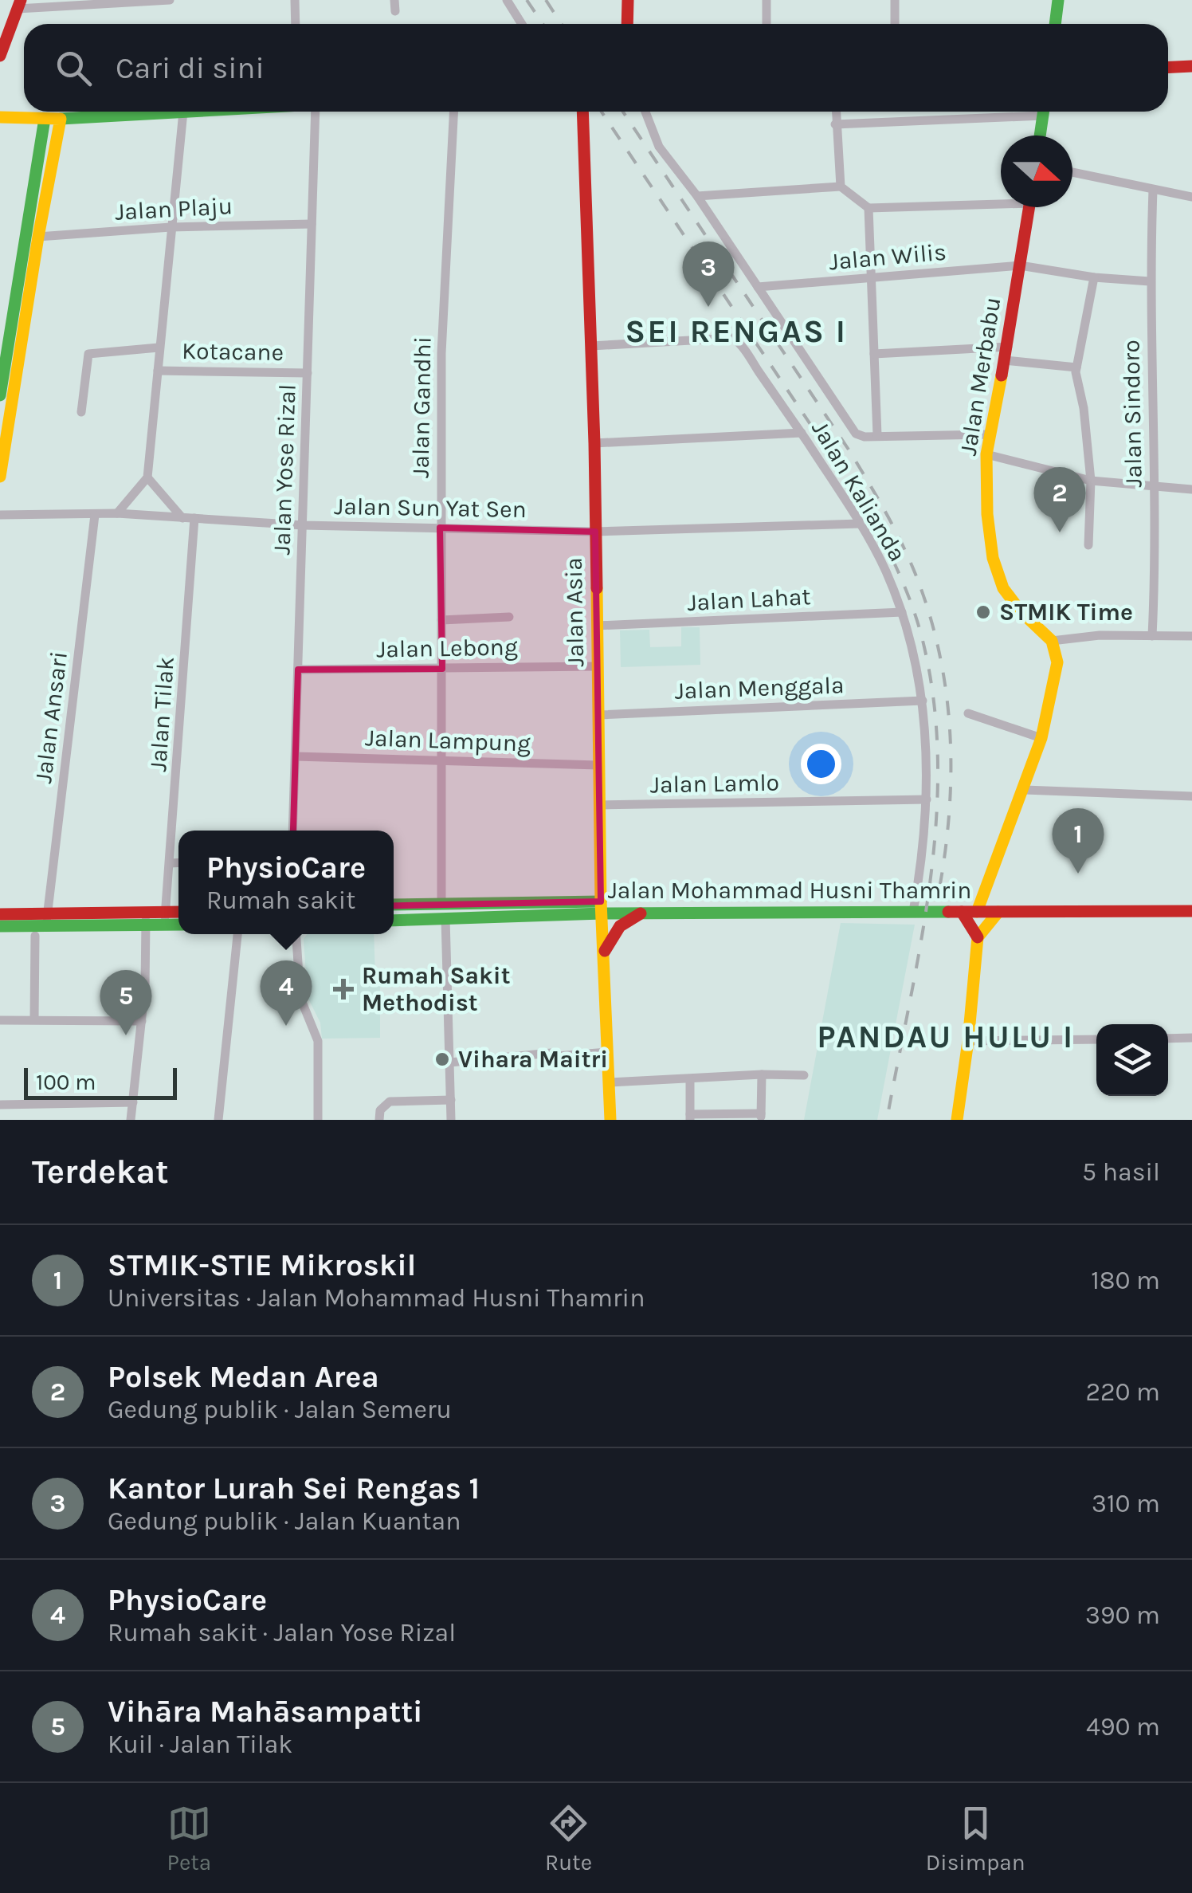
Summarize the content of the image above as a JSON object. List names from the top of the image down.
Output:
{
  "streets": {
    "main road": ["Jalan Merbabu", "Jalan Asia", "Jalan Mohammad Husni Thamrin"],
    "street": [
      "Jalan Plaju",
      "Jalan Wilis",
      "Kotacane",
      "Jalan Gandhi",
      "Jalan Sindoro",
      "Jalan Yose Rizal",
      "Jalan Kalianda",
      "Jalan Sun Yat Sen",
      "Jalan Lahat",
      "Jalan Lebong",
      "Jalan Menggala",
      "Jalan Tilak",
      "Jalan Ansari",
      "Jalan Lampung",
      "Jalan Lamlo"
    ]
  },
  "crossings": [
    ["Jalan Plaju", "Jalan Yose Rizal"],
    ["Jalan Wilis", "Jalan Merbabu"],
    ["Jalan Wilis", "Jalan Sindoro"],
    ["Kotacane", "Jalan Yose Rizal"],
    ["Jalan Gandhi", "Jalan Sun Yat Sen"],
    ["Jalan Gandhi", "Jalan Lebong"],
    ["Jalan Gandhi", "Jalan Lampung"],
    ["Jalan Gandhi", "Jalan Mohammad Husni Thamrin"],
    ["Jalan Yose Rizal", "Jalan Sun Yat Sen"],
    ["Jalan Yose Rizal", "Jalan Lebong"],
    ["Jalan Yose Rizal", "Jalan Lampung"],
    ["Jalan Kalianda", "Jalan Sun Yat Sen"],
    ["Jalan Kalianda", "Jalan Lahat"],
    ["Jalan Kalianda", "Jalan Asia"],
    ["Jalan Kalianda", "Jalan Menggala"],
    ["Jalan Kalianda", "Jalan Lamlo"],
    ["Jalan Kalianda", "Jalan Mohammad Husni Thamrin"],
    ["Jalan Sun Yat Sen", "Jalan Asia"],
    ["Jalan Sun Yat Sen", "Jalan Tilak"],
    ["Jalan Sun Yat Sen", "Jalan Ansari"],
    ["Jalan Lahat", "Jalan Asia"],
    ["Jalan Asia", "Jalan Lebong"],
    ["Jalan Asia", "Jalan Menggala"],
    ["Jalan Asia", "Jalan Lampung"],
    ["Jalan Asia", "Jalan Lamlo"],
    ["Jalan Asia", "Jalan Mohammad Husni Thamrin"]
  ],
  "districts": ["SEI RENGAS I", "PANDAU HULU I"],
  "places": {
    "other": ["STMIK Time", "Vihara Maitri"],
    "health": ["Rumah Sakit Methodist"]
  },
  "scale_bar": "100 m",
  "north": "right",
  "page": {
    "search": "Cari di sini",
    "pins": [
      "3",
      "2",
      "1",
      "4",
      "5"
    ],
    "popup": ["PhysioCare", "Rumah sakit"],
    "scale": "100 m",
    "heading": ["Terdekat", "5 hasil"],
    "list": [
      {
        "mark": "1",
        "name": "STMIK-STIE Mikroskil",
        "note": "Universitas · Jalan Mohammad Husni Thamrin",
        "value": "180 m"
      },
      {
        "mark": "2",
        "name": "Polsek Medan Area",
        "note": "Gedung publik · Jalan Semeru",
        "value": "220 m"
      },
      {
        "mark": "3",
        "name": "Kantor Lurah Sei Rengas 1",
        "note": "Gedung publik · Jalan Kuantan",
        "value": "310 m"
      },
      {
        "mark": "4",
        "name": "PhysioCare",
        "note": "Rumah sakit · Jalan Yose Rizal",
        "value": "390 m"
      },
      {
        "mark": "5",
        "name": "Vihāra Mahāsampatti",
        "note": "Kuil · Jalan Tilak",
        "value": "490 m"
      }
    ],
    "nav": ["Peta", "Rute", "Disimpan"]
  }
}
